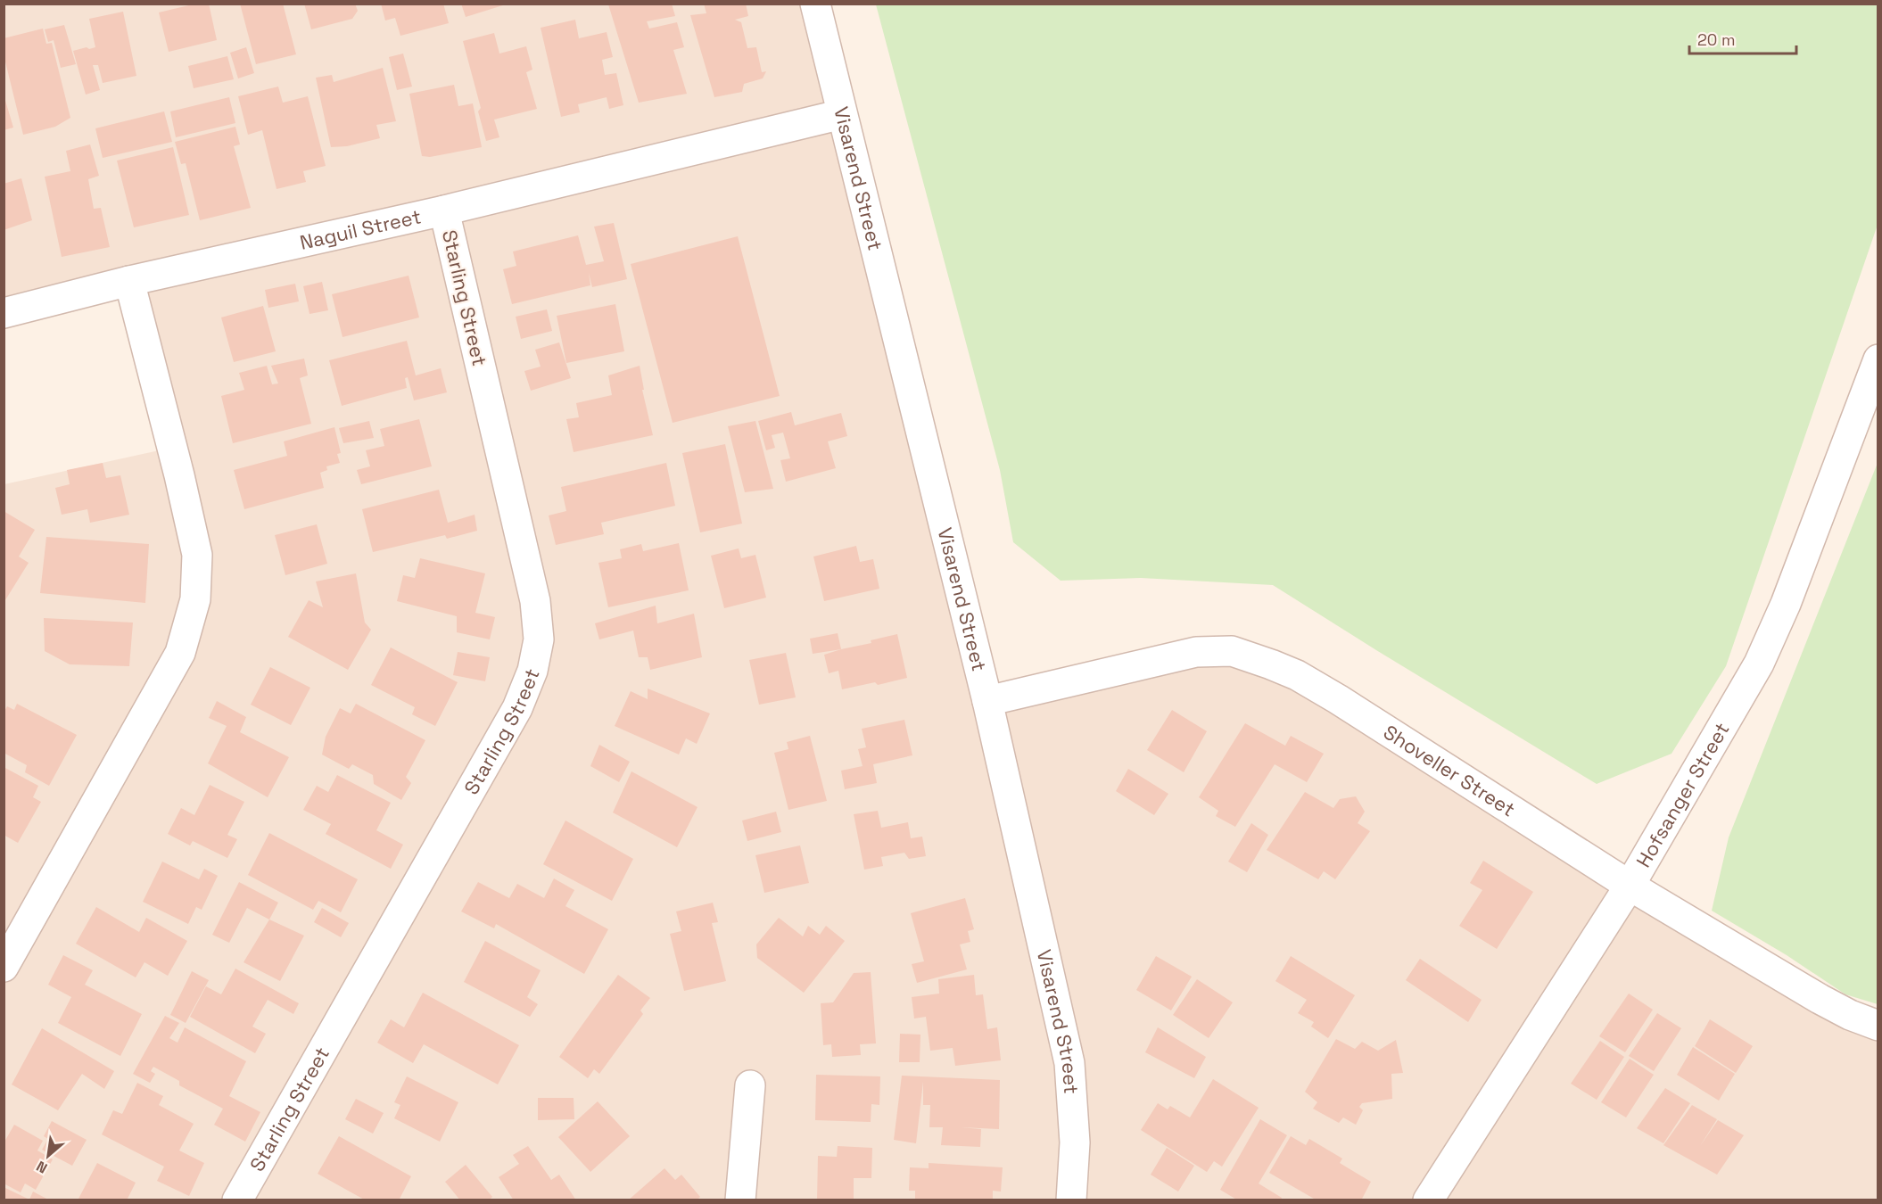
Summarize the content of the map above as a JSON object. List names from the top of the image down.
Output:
{
  "streets": {
    "street": [
      "Visarend Street",
      "Naguil Street",
      "Starling Street",
      "Shoveller Street",
      "Hofsanger Street"
    ]
  },
  "crossings": [
    ["Visarend Street", "Naguil Street"],
    ["Visarend Street", "Shoveller Street"],
    ["Naguil Street", "Starling Street"],
    ["Shoveller Street", "Hofsanger Street"]
  ],
  "scale_bar": "20 m",
  "north": "bottom left"
}
